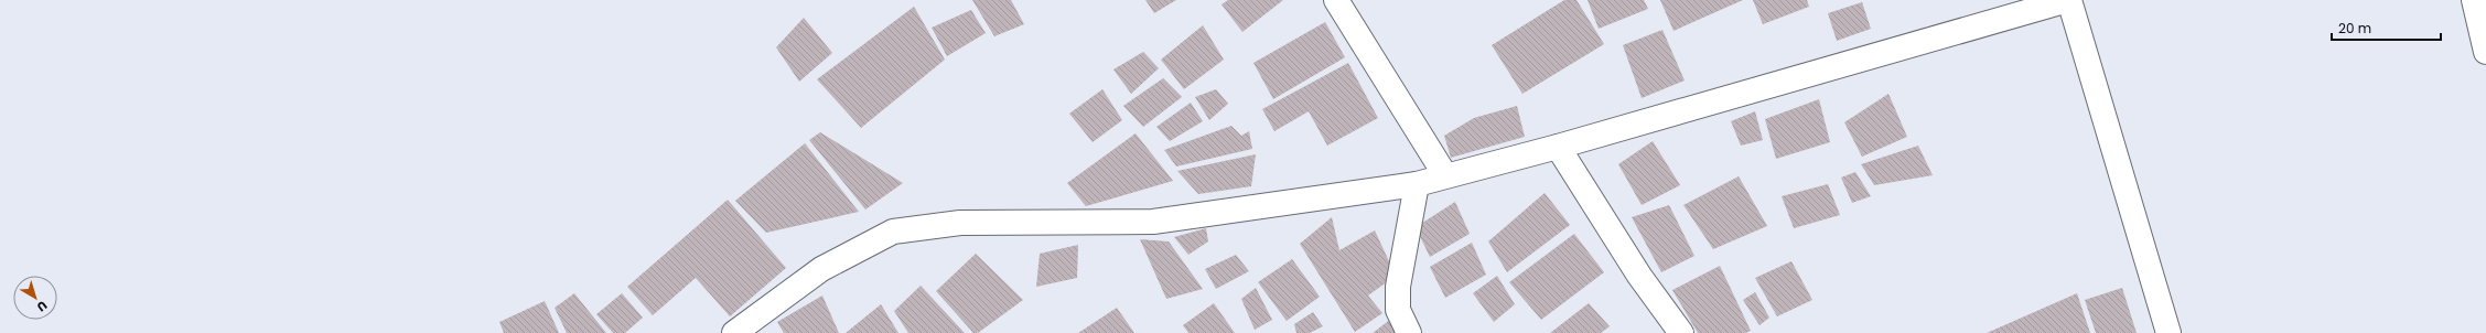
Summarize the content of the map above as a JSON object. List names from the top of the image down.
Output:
{
  "scale_bar": "20 m",
  "north": "bottom right"
}
